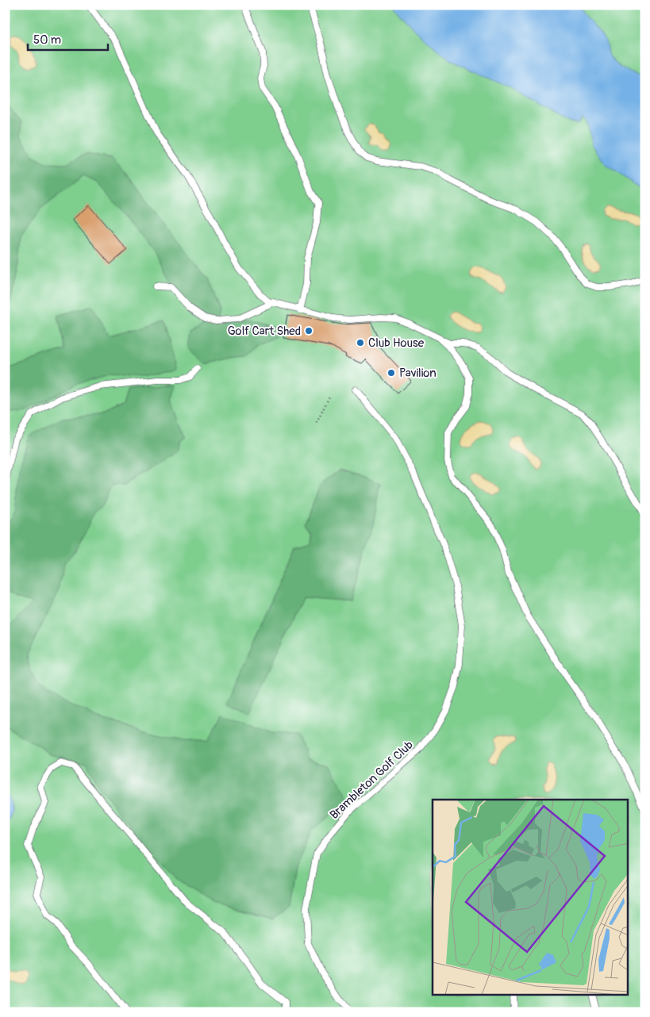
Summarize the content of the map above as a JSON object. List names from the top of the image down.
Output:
{
  "streets": {
    "lane": ["Brambleton Golf Club"]
  },
  "places": ["Golf Cart Shed", "Club House", "Pavilion"],
  "scale_bar": "50 m"
}
